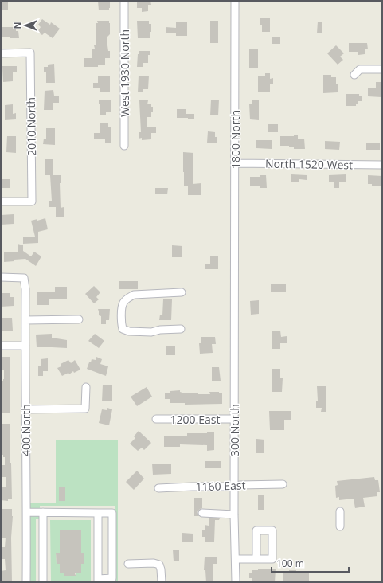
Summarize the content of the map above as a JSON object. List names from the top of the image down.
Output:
{
  "streets": {
    "street": [
      "West 1930 North",
      "2010 North",
      "1800 North",
      "North 1520 West",
      "1200 East",
      "400 North",
      "300 North",
      "1160 East"
    ]
  },
  "crossings": [
    ["1800 North", "North 1520 West"],
    ["1800 North", "300 North"],
    ["1200 East", "300 North"],
    ["300 North", "1160 East"]
  ],
  "scale_bar": "100 m",
  "north": "left"
}
